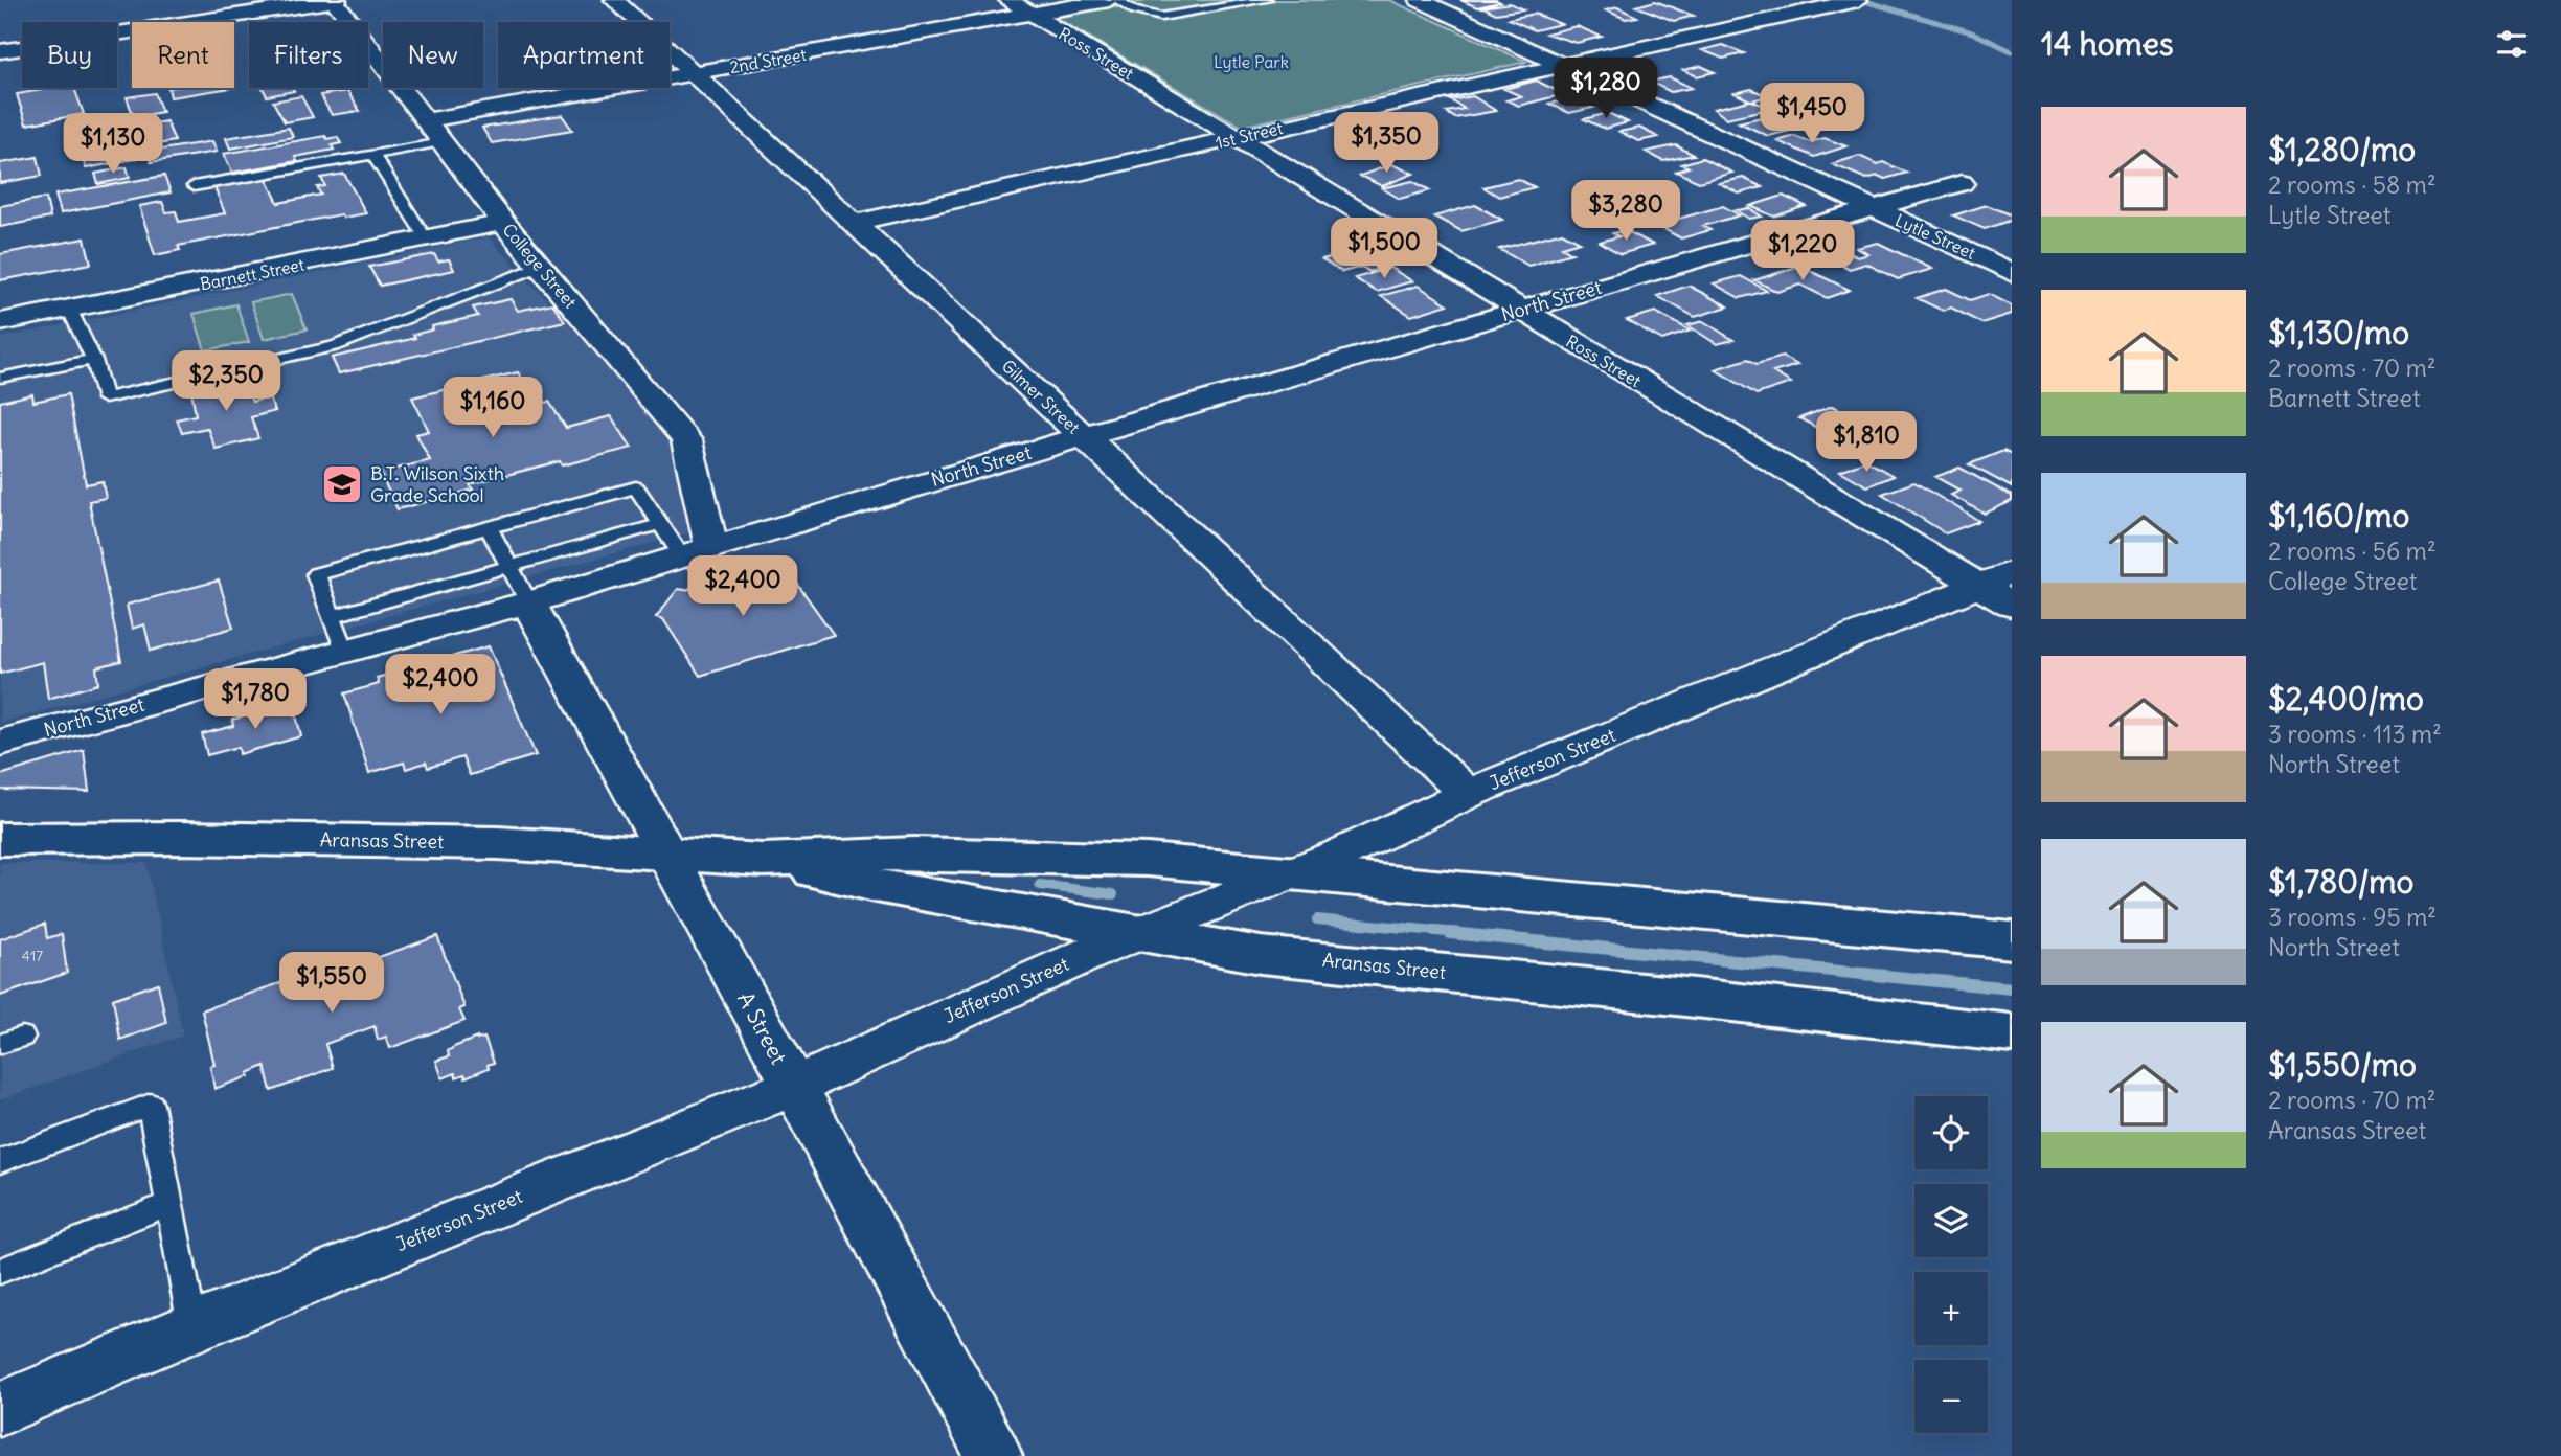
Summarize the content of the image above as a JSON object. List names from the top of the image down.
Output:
{
  "streets": {
    "street": [
      "Ross Street",
      "2nd Street",
      "1st Street",
      "Lytle Street",
      "College Street",
      "Barnett Street",
      "North Street",
      "Gilmer Street",
      "Jefferson Street",
      "Aransas Street",
      "A Street"
    ]
  },
  "crossings": [
    ["Ross Street", "2nd Street"],
    ["Ross Street", "1st Street"],
    ["Ross Street", "North Street"],
    ["Ross Street", "Jefferson Street"],
    ["2nd Street", "College Street"],
    ["2nd Street", "Gilmer Street"],
    ["1st Street", "Lytle Street"],
    ["1st Street", "Gilmer Street"],
    ["Lytle Street", "North Street"],
    ["College Street", "Barnett Street"],
    ["College Street", "North Street"],
    ["North Street", "Gilmer Street"],
    ["North Street", "A Street"],
    ["Gilmer Street", "Jefferson Street"],
    ["Jefferson Street", "Aransas Street"],
    ["Jefferson Street", "A Street"],
    ["Aransas Street", "A Street"]
  ],
  "parks": ["Lytle Park"],
  "places": {
    "school or university": ["B.T. Wilson Sixth Grade School"]
  },
  "house_numbers": ["417"],
  "page": {
    "heading": "14 homes",
    "chip": [
      "Buy",
      "Rent",
      "Filters",
      "New",
      "Apartment"
    ],
    "price": [
      "$1,280",
      "$1,450",
      "$1,350",
      "$1,130",
      "$3,280",
      "$1,500",
      "$1,220",
      "$2,350",
      "$1,160",
      "$1,810",
      "$2,400",
      "$2,400",
      "$1,780",
      "$1,550"
    ],
    "list": [
      {
        "name": "$1,280/mo",
        "note": "2 rooms · 58 m² · Lytle Street"
      },
      {
        "name": "$1,130/mo",
        "note": "2 rooms · 70 m² · Barnett Street"
      },
      {
        "name": "$1,160/mo",
        "note": "2 rooms · 56 m² · College Street"
      },
      {
        "name": "$2,400/mo",
        "note": "3 rooms · 113 m² · North Street"
      },
      {
        "name": "$1,780/mo",
        "note": "3 rooms · 95 m² · North Street"
      },
      {
        "name": "$1,550/mo",
        "note": "2 rooms · 70 m² · Aransas Street"
      }
    ],
    "map_buttons": ["+", "−"]
  }
}
